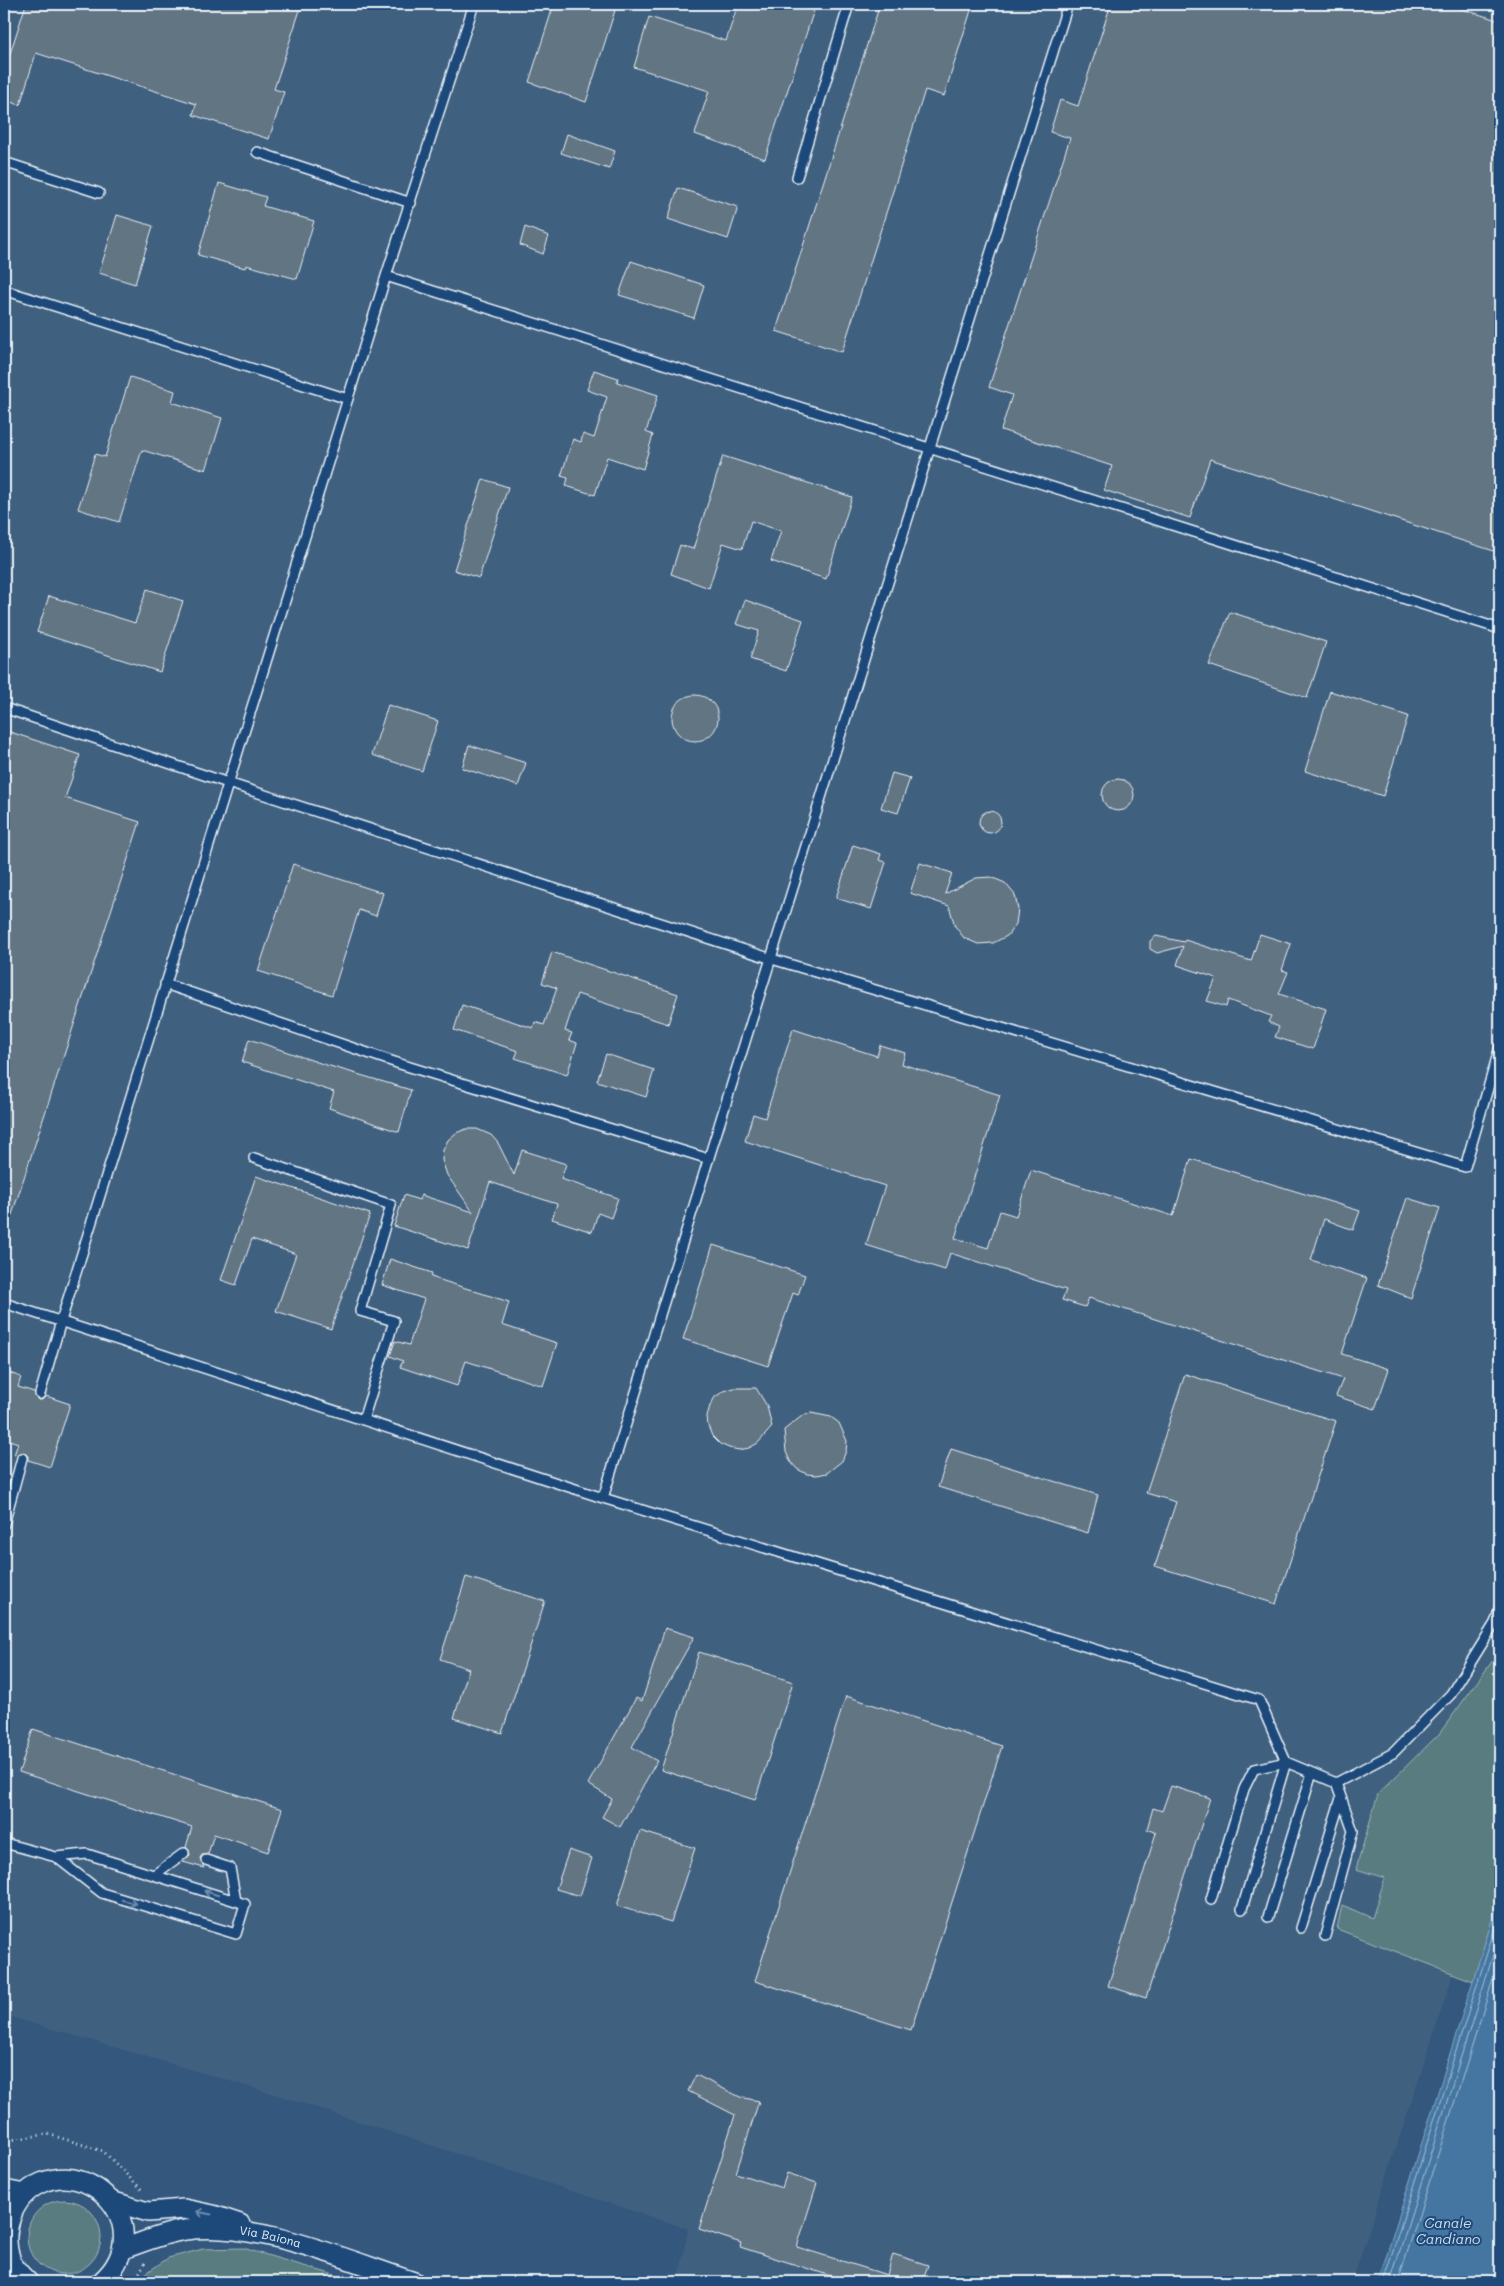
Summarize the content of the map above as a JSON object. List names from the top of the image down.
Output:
{
  "streets": {
    "street": ["Via Baiona"]
  },
  "water": ["Canale Candiano"]
}
